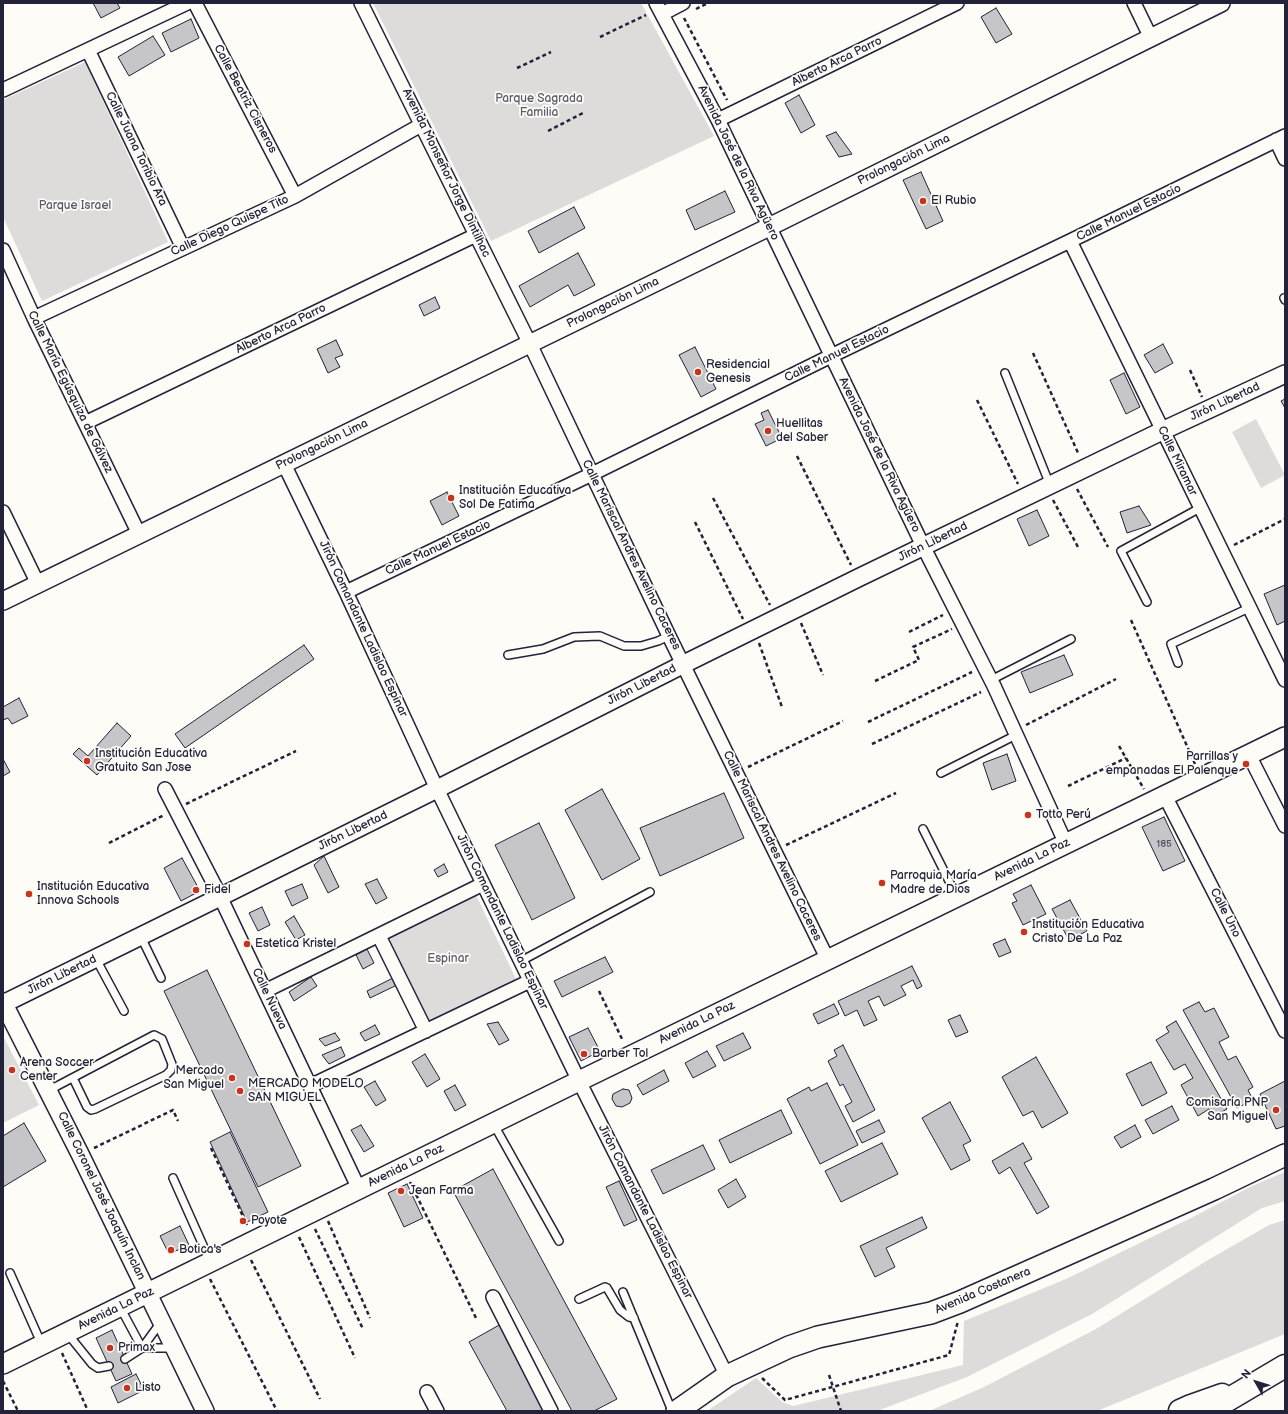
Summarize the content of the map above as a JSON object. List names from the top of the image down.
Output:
{
  "streets": {
    "main road": ["Avenida La Paz", "Avenida Costanera"],
    "street": [
      "Alberto Arca Parro",
      "Calle Beatriz Cisneros",
      "Calle Juana Toribio Ara",
      "Prolongación Lima",
      "Avenida José de la Riva Agüero",
      "Avenida Monseñor Jorge Dintilhac",
      "Calle Manuel Estacio",
      "Calle Diego Quispe Tito",
      "Calle María Egúsquiza de Gálvez",
      "Jirón Libertad",
      "Calle Miramar",
      "Calle Mariscal Andres Avelino Caceres",
      "Jirón Comandante Ladislao Espinar",
      "Calle Uno",
      "Calle Nueva",
      "Calle Coronel José Joaquín Inclan"
    ]
  },
  "crossings": [
    ["Alberto Arca Parro", "Avenida José de la Riva Agüero"],
    ["Alberto Arca Parro", "Avenida Monseñor Jorge Dintilhac"],
    ["Alberto Arca Parro", "Calle María Egúsquiza de Gálvez"],
    ["Calle Beatriz Cisneros", "Calle Diego Quispe Tito"],
    ["Calle Juana Toribio Ara", "Calle Diego Quispe Tito"],
    ["Prolongación Lima", "Avenida José de la Riva Agüero"],
    ["Prolongación Lima", "Avenida Monseñor Jorge Dintilhac"],
    ["Prolongación Lima", "Calle María Egúsquiza de Gálvez"],
    ["Prolongación Lima", "Calle Mariscal Andres Avelino Caceres"],
    ["Prolongación Lima", "Jirón Comandante Ladislao Espinar"],
    ["Avenida José de la Riva Agüero", "Calle Manuel Estacio"],
    ["Avenida José de la Riva Agüero", "Jirón Libertad"],
    ["Avenida José de la Riva Agüero", "Avenida La Paz"],
    ["Avenida Monseñor Jorge Dintilhac", "Calle Diego Quispe Tito"],
    ["Avenida Monseñor Jorge Dintilhac", "Calle Mariscal Andres Avelino Caceres"],
    ["Calle Manuel Estacio", "Calle Miramar"],
    ["Calle Manuel Estacio", "Calle Mariscal Andres Avelino Caceres"],
    ["Calle Manuel Estacio", "Jirón Comandante Ladislao Espinar"],
    ["Calle Diego Quispe Tito", "Calle María Egúsquiza de Gálvez"],
    ["Jirón Libertad", "Calle Miramar"],
    ["Jirón Libertad", "Calle Mariscal Andres Avelino Caceres"],
    ["Jirón Libertad", "Jirón Comandante Ladislao Espinar"],
    ["Jirón Libertad", "Calle Nueva"],
    ["Jirón Libertad", "Calle Coronel José Joaquín Inclan"],
    ["Calle Mariscal Andres Avelino Caceres", "Avenida La Paz"],
    ["Jirón Comandante Ladislao Espinar", "Avenida La Paz"],
    ["Jirón Comandante Ladislao Espinar", "Avenida Costanera"],
    ["Avenida La Paz", "Calle Uno"],
    ["Avenida La Paz", "Calle Nueva"],
    ["Avenida La Paz", "Calle Coronel José Joaquín Inclan"]
  ],
  "parks": ["Parque Sagrada Familia", "Parque Israel", "Espinar"],
  "places": [
    "El Rubio",
    "Residencial Genesis",
    "Huellitas del Saber",
    "Institución Educativa Sol De Fatima",
    "Institución Educativa Gratuito San Jose",
    "Parrillas y empanadas El Palenque",
    "Totto Perú",
    "Parroquia María Madre de Dios",
    "Fidel",
    "Institución Educativa Innova Schools",
    "Institución Educativa Cristo De La Paz",
    "Estetica Kristel",
    "Barber Tol",
    "Arena Soccer Center",
    "Mercado San Miguel",
    "MERCADO MODELO SAN MIGUEL",
    "Comisaría PNP San Miguel",
    "Jean Farma",
    "Poyote",
    "Botica's",
    "Primax",
    "Listo"
  ],
  "house_numbers": ["185"],
  "north": "top left"
}
